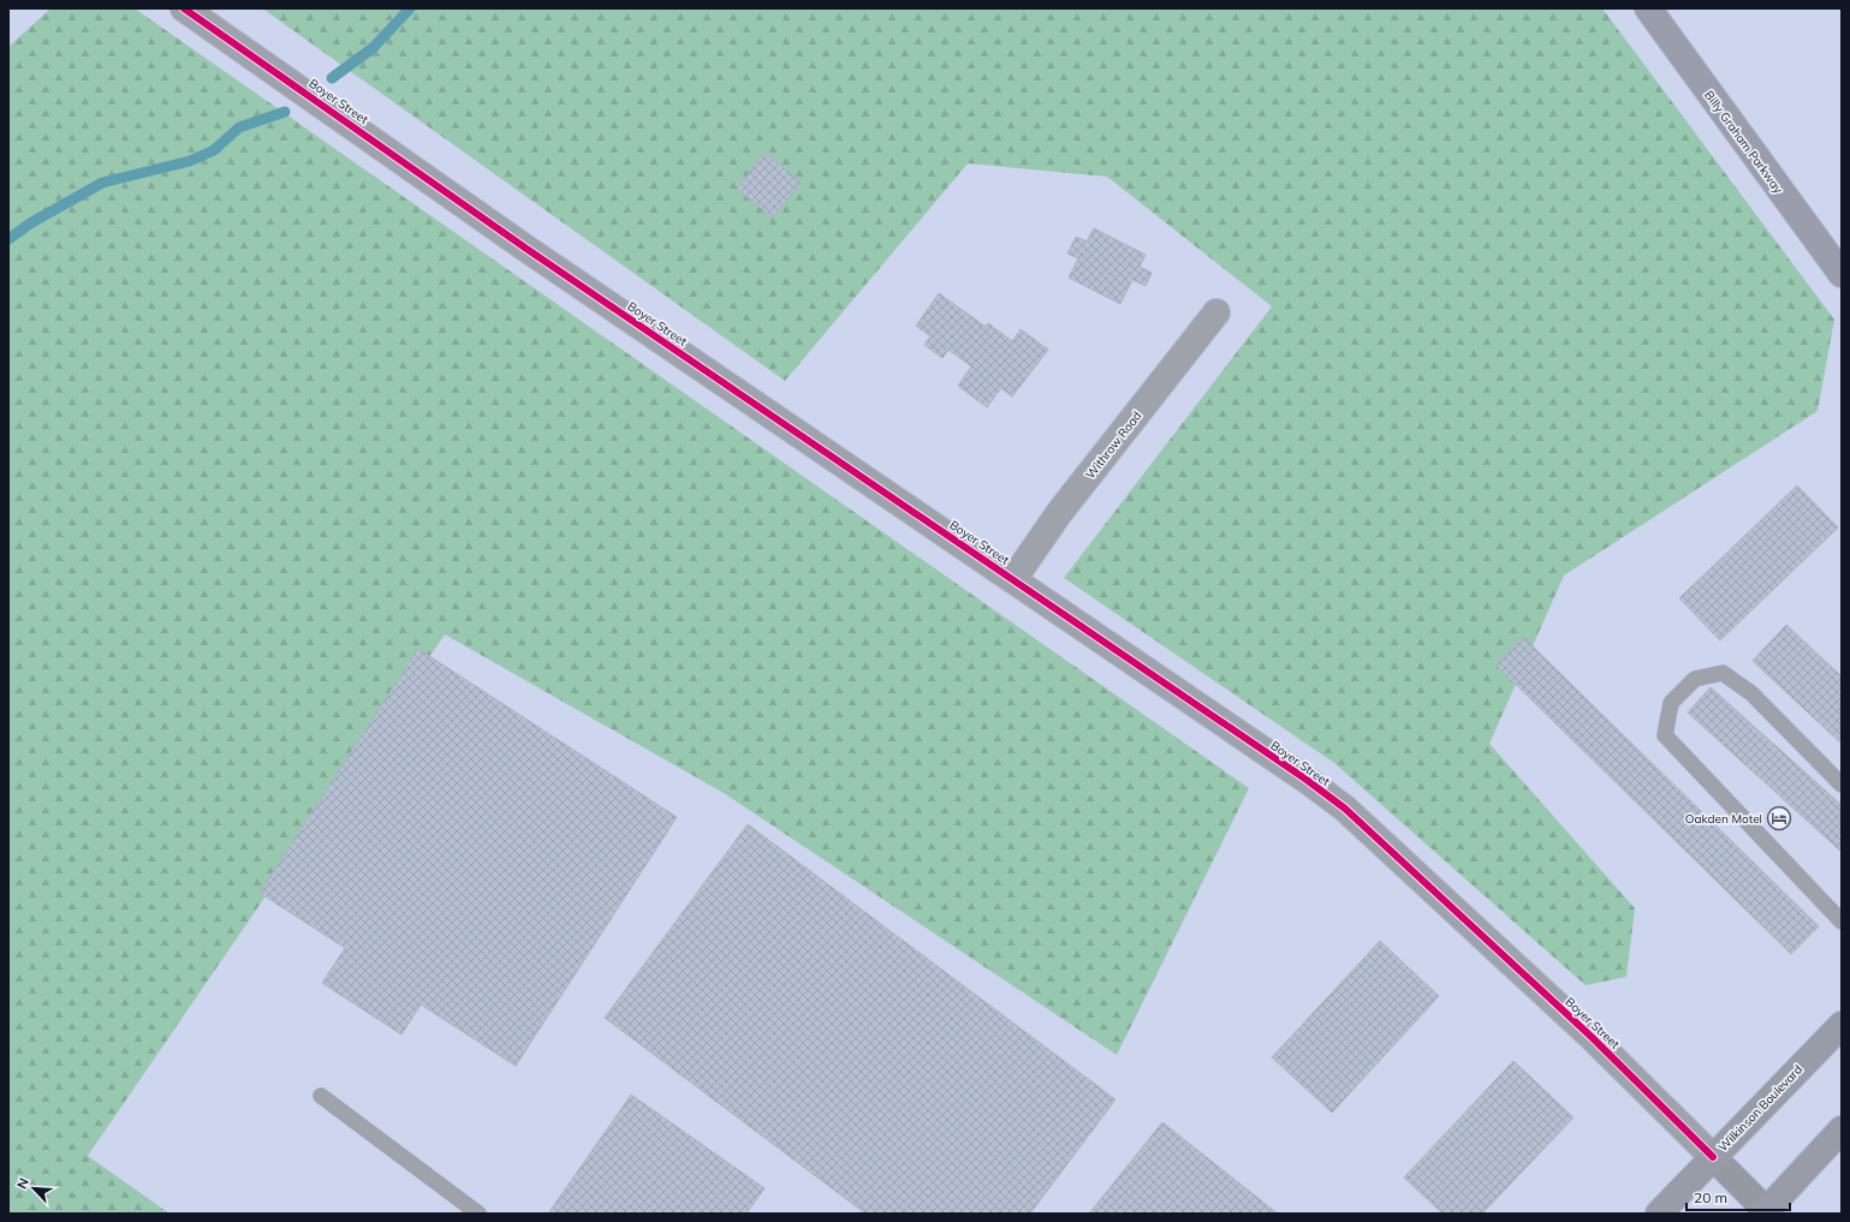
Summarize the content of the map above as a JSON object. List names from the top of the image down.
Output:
{
  "streets": {
    "highway": ["Billy Graham Parkway"],
    "main road": ["Boyer Street", "Wilkinson Boulevard"],
    "street": ["Withrow Road"]
  },
  "crossings": [
    ["Boyer Street", "Withrow Road"],
    ["Boyer Street", "Wilkinson Boulevard"]
  ],
  "places": {
    "hotel": ["Oakden Motel"]
  },
  "scale_bar": "20 m",
  "north": "top left"
}
